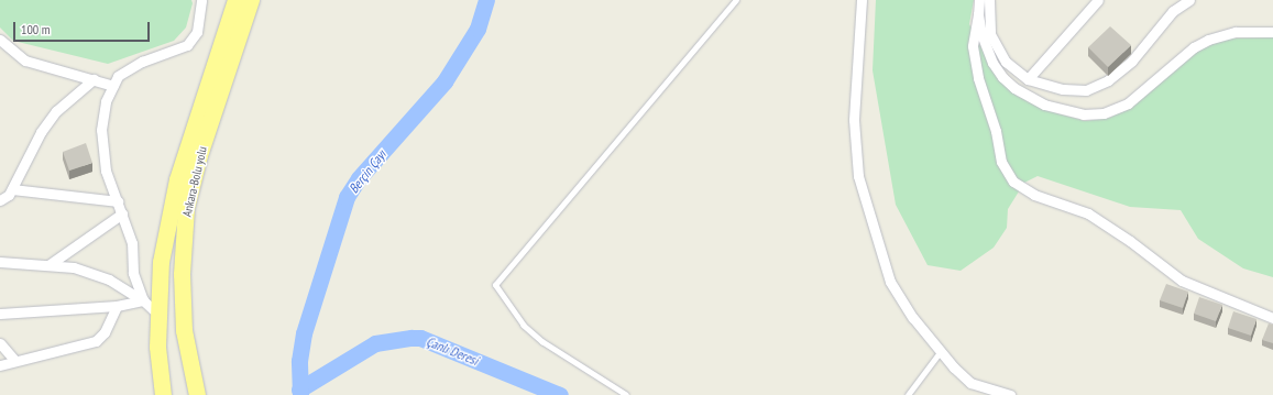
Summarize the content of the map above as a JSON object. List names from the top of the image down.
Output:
{
  "streets": {
    "highway": ["Ankara-Bolu yolu"]
  },
  "water": ["Berçin Çayı", "Çanlı Deresi"],
  "scale_bar": "100 m"
}
